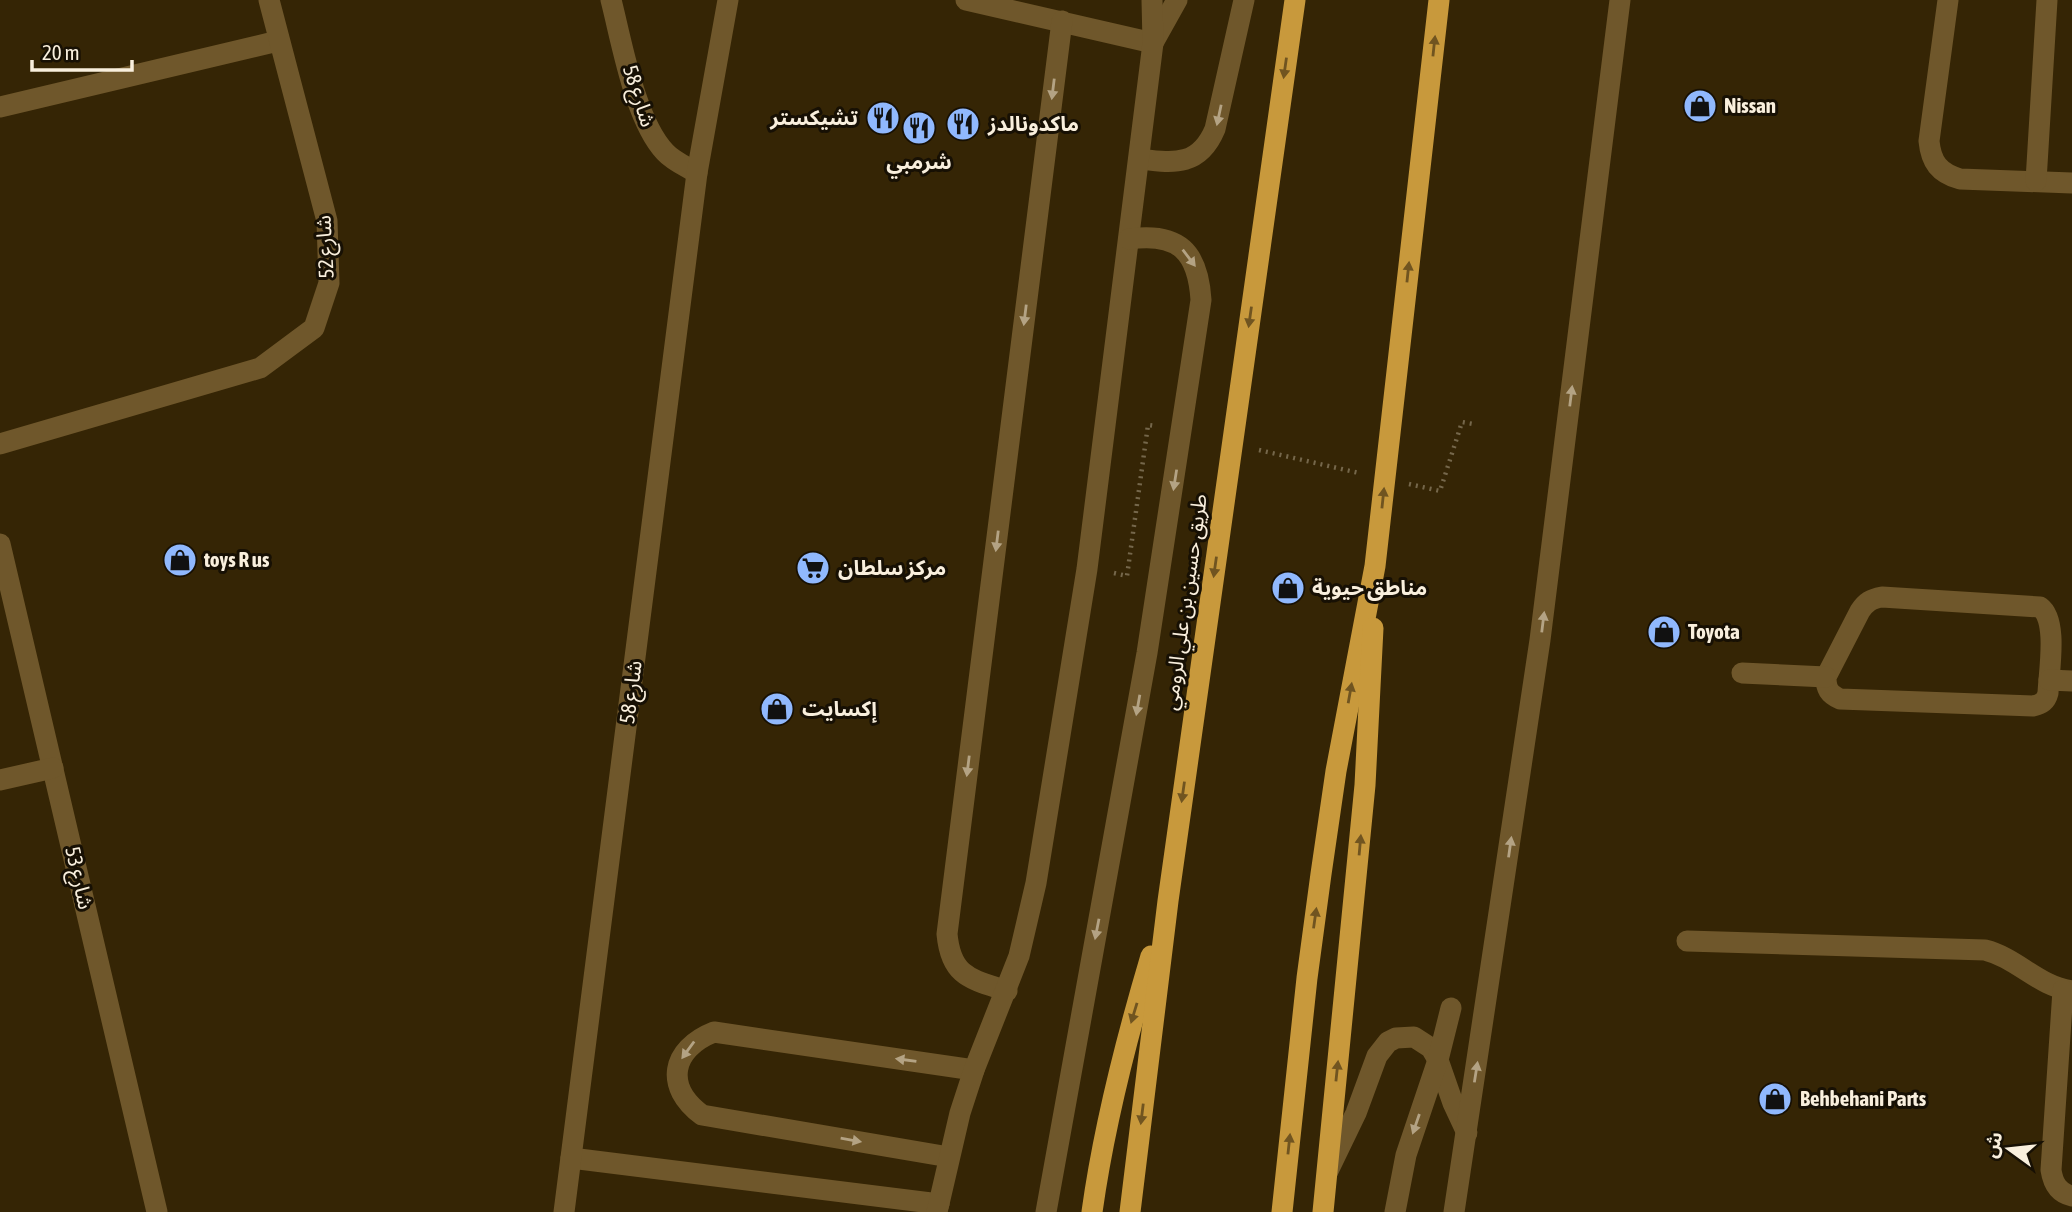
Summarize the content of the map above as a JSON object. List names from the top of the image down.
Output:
{
  "streets": {
    "highway": ["طريق حسين بن علي الرومي"],
    "street": ["شارع 58", "شارع 52", "شارع 53"]
  },
  "places": {
    "shop": [
      "Nissan",
      "toys R us",
      "مناطق حيوية",
      "Toyota",
      "إكسايت",
      "Behbehani Parts"
    ],
    "restaurant": ["تشيكستر", "ماكدونالدز", "شرمبي"],
    "supermarket": ["مركز سلطان"]
  },
  "scale_bar": "20 m",
  "north": "left"
}
